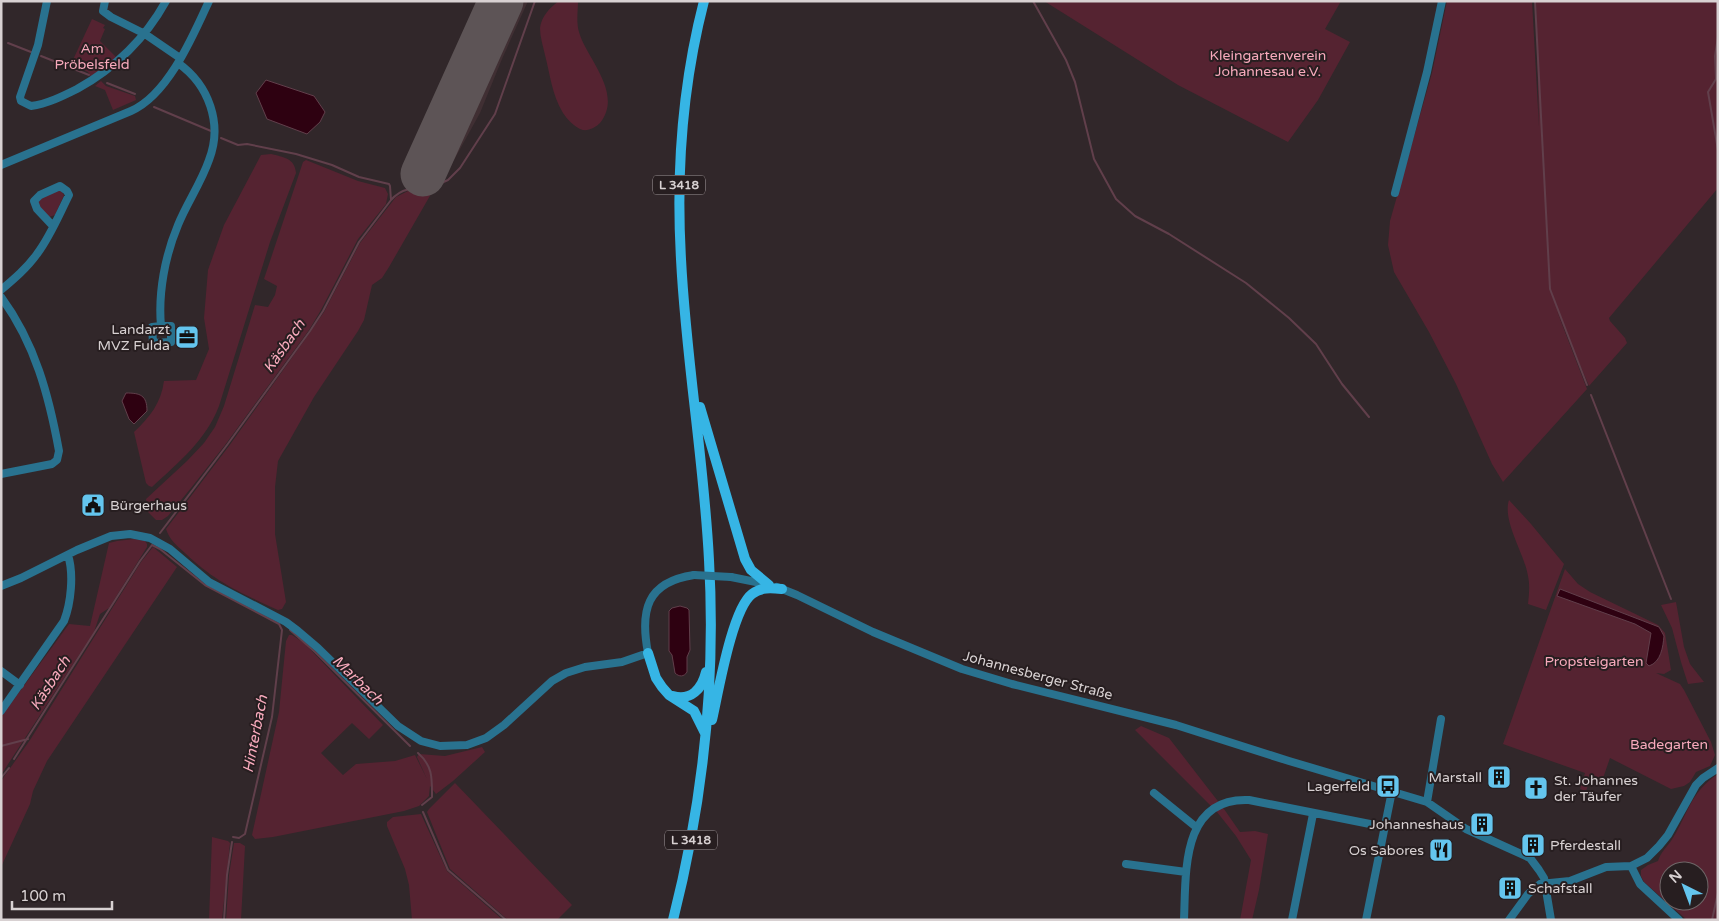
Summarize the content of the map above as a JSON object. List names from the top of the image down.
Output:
{
  "streets": {
    "main road": ["L 3418"],
    "street": ["Johannesberger Straße"]
  },
  "water": ["Käsbach", "Marbach", "Hinterbach"],
  "parks": [
    "Am Pröbelsfeld",
    "Kleingartenverein Johannesau e.V.",
    "Propsteigarten",
    "Badegarten"
  ],
  "places": {
    "office": ["Landarzt MVZ Fulda"],
    "public building": ["Bürgerhaus"],
    "building": [
      "Marstall",
      "Johanneshaus",
      "Pferdestall",
      "Schafstall"
    ],
    "bus stop": ["Lagerfeld"],
    "church": ["St. Johannes der Täufer"],
    "restaurant": ["Os Sabores"]
  },
  "scale_bar": "100 m",
  "north": "top left"
}
